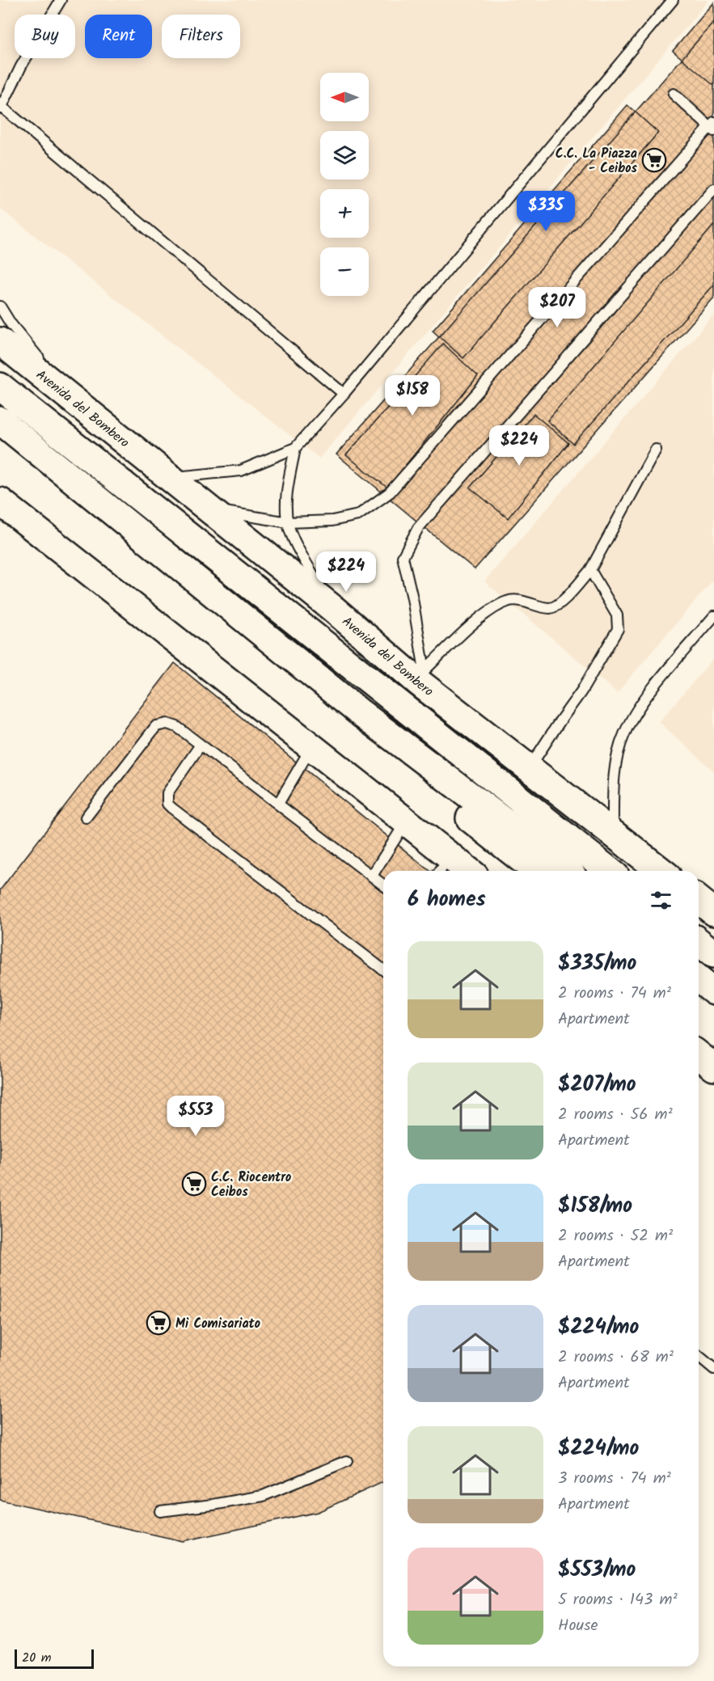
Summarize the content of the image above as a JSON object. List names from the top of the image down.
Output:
{
  "streets": {
    "main road": ["Avenida del Bombero"]
  },
  "places": {
    "supermarket": ["C.C. La Piazza - Ceibos", "C.C. Riocentro Ceibos", "Mi Comisariato"]
  },
  "scale_bar": "20 m",
  "north": "left",
  "page": {
    "chip": ["Buy", "Rent", "Filters"],
    "map_buttons": ["+", "−"],
    "price": [
      "$335",
      "$207",
      "$158",
      "$224",
      "$224",
      "$553"
    ],
    "heading": "6 homes",
    "list": [
      {
        "name": "$335/mo",
        "note": "2 rooms · 74 m² · Apartment"
      },
      {
        "name": "$207/mo",
        "note": "2 rooms · 56 m² · Apartment"
      },
      {
        "name": "$158/mo",
        "note": "2 rooms · 52 m² · Apartment"
      },
      {
        "name": "$224/mo",
        "note": "2 rooms · 68 m² · Apartment"
      },
      {
        "name": "$224/mo",
        "note": "3 rooms · 74 m² · Apartment"
      },
      {
        "name": "$553/mo",
        "note": "5 rooms · 143 m² · House"
      }
    ],
    "scale": "20 m"
  }
}
